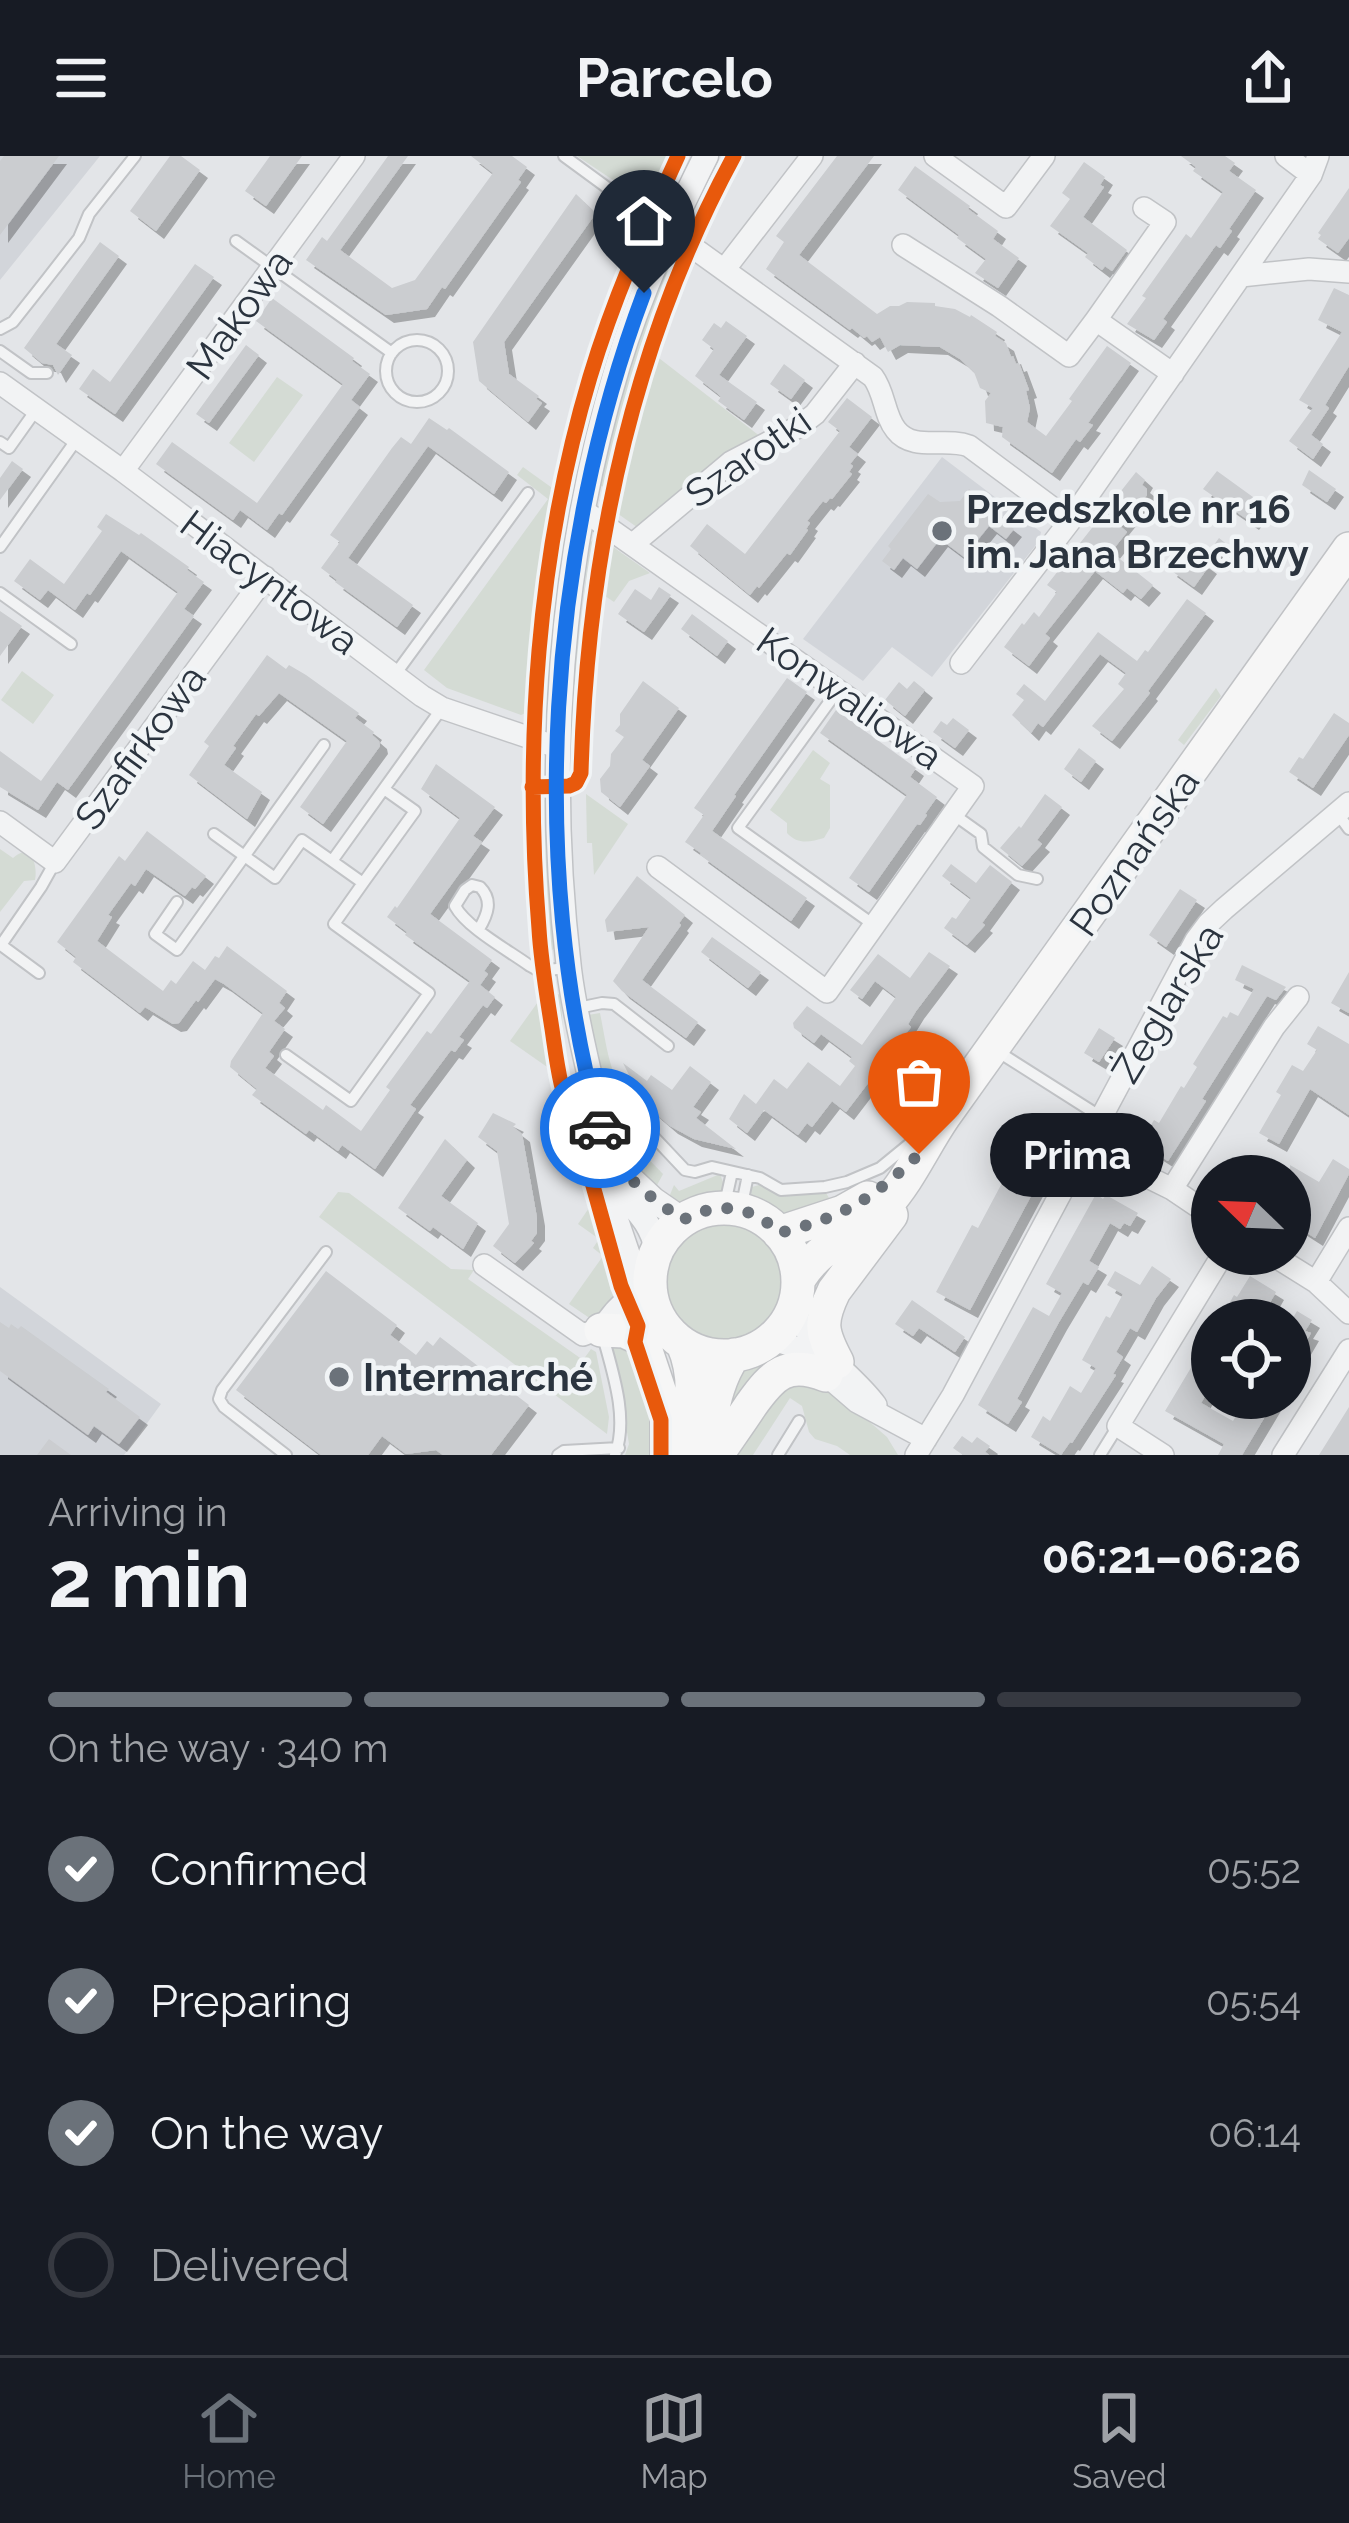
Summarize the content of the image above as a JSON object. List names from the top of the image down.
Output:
{
  "streets": {
    "main road": ["Poznańska"],
    "street": [
      "Makowa",
      "Szarotki",
      "Hiacyntowa",
      "Konwaliowa",
      "Szafirkowa",
      "Żeglarska"
    ]
  },
  "crossings": [
    ["Makowa", "Hiacyntowa"],
    ["Szarotki", "Konwaliowa"],
    ["Hiacyntowa", "Szafirkowa"],
    ["Poznańska", "Żeglarska"]
  ],
  "places": ["Przedszkole nr 16 im. Jana Brzechwy", "Prima", "Intermarché"],
  "north": "top left",
  "page": {
    "header": "Parcelo",
    "bubble": "Prima",
    "heading": ["2 min", "Arriving in", "06:21–06:26"],
    "bar": "On the way · 340 m",
    "list": [
      ["Confirmed", "05:52"],
      ["Preparing", "05:54"],
      ["On the way", "06:14"],
      "Delivered"
    ],
    "tabs": ["Home", "Map", "Saved"]
  }
}
